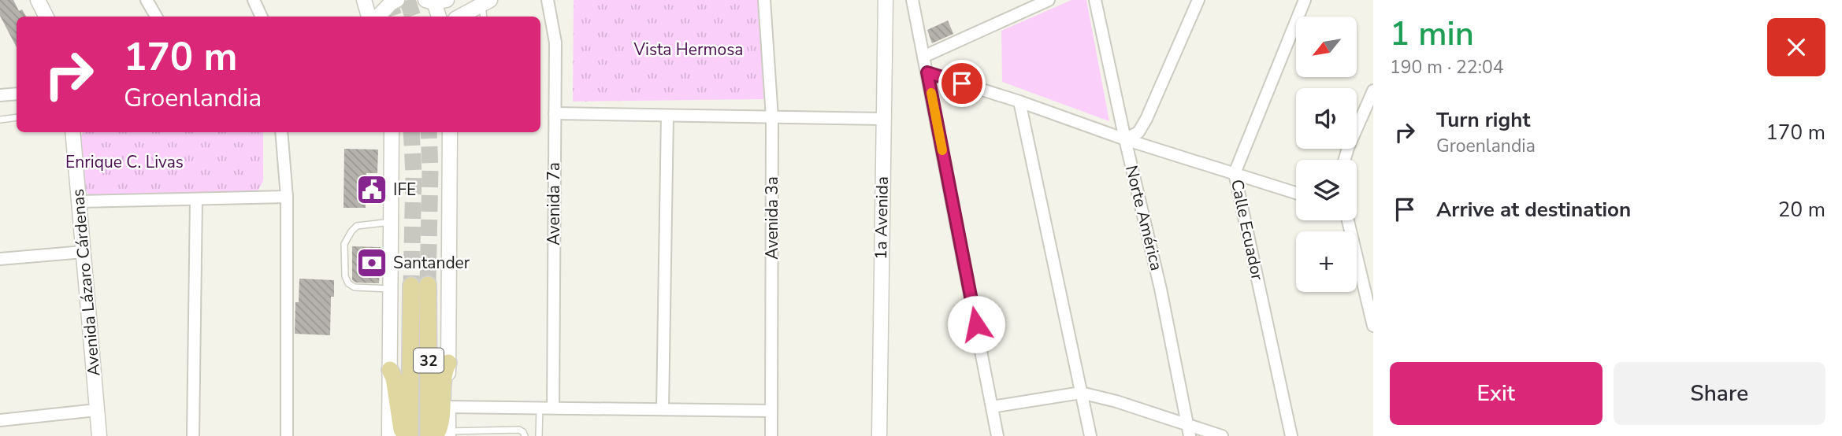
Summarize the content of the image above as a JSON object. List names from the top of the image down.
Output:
{
  "streets": {
    "main road": ["32"],
    "street": [
      "Avenida 7a",
      "Avenida 3a",
      "1a Avenida",
      "Norte América",
      "Calle Ecuador",
      "Avenida Lázaro Cárdenas"
    ]
  },
  "parks": ["Vista Hermosa", "Enrique C. Livas"],
  "places": {
    "public building": ["IFE"],
    "bank": ["Santander"]
  },
  "north": "bottom left",
  "page": {
    "heading": ["1 min", "190 m · 22:04"],
    "map_buttons": "+",
    "turn": ["170 m", "Groenlandia"],
    "list": [
      {
        "name": "Turn right",
        "note": "Groenlandia",
        "value": "170 m"
      },
      {
        "name": "Arrive at destination",
        "value": "20 m"
      }
    ],
    "buttons": ["Exit", "Share"]
  }
}
